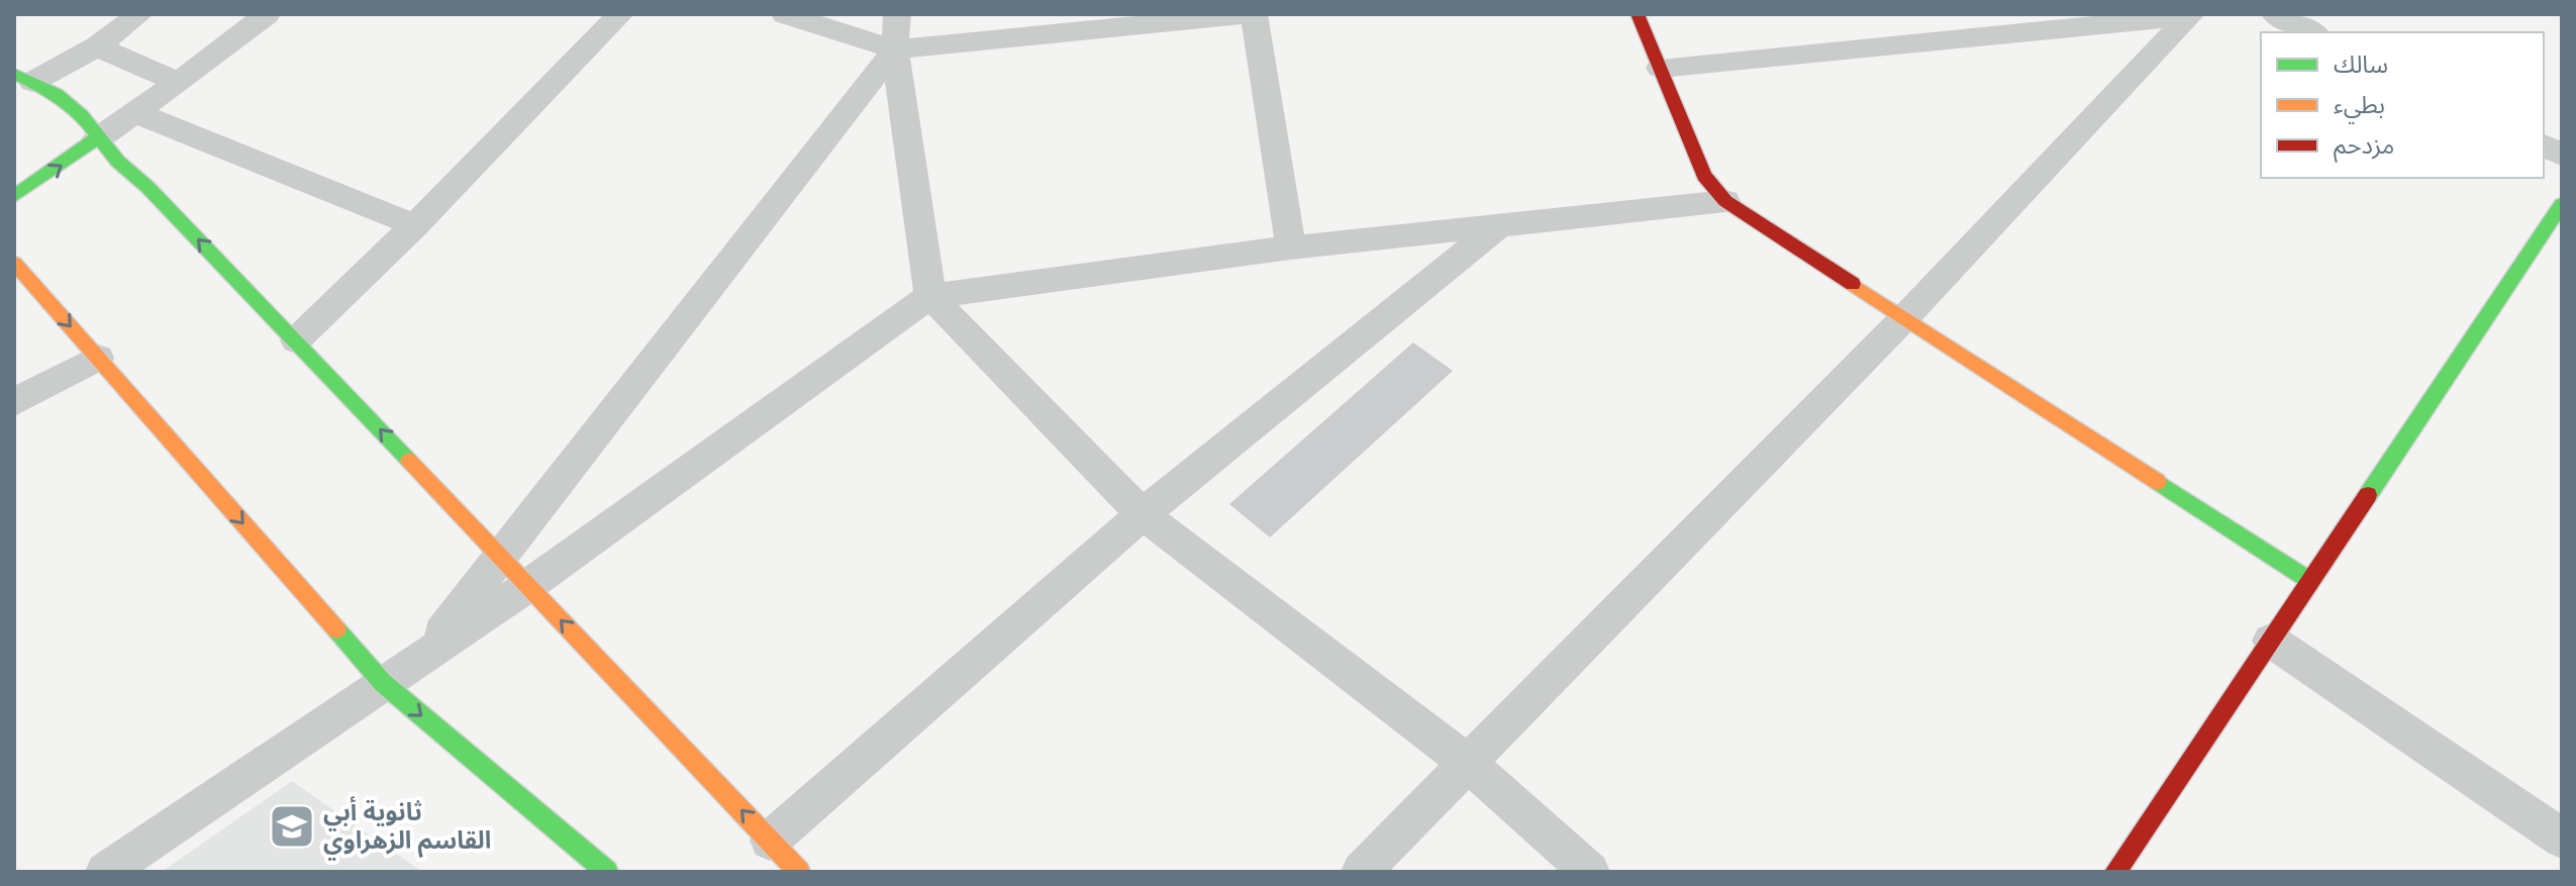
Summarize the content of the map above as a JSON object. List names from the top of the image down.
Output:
{
  "places": {
    "school or university": ["ثانوية أبي القاسم الزهراوي"]
  },
  "legend": ["سالك", "بطيء", "مزدحم"]
}
